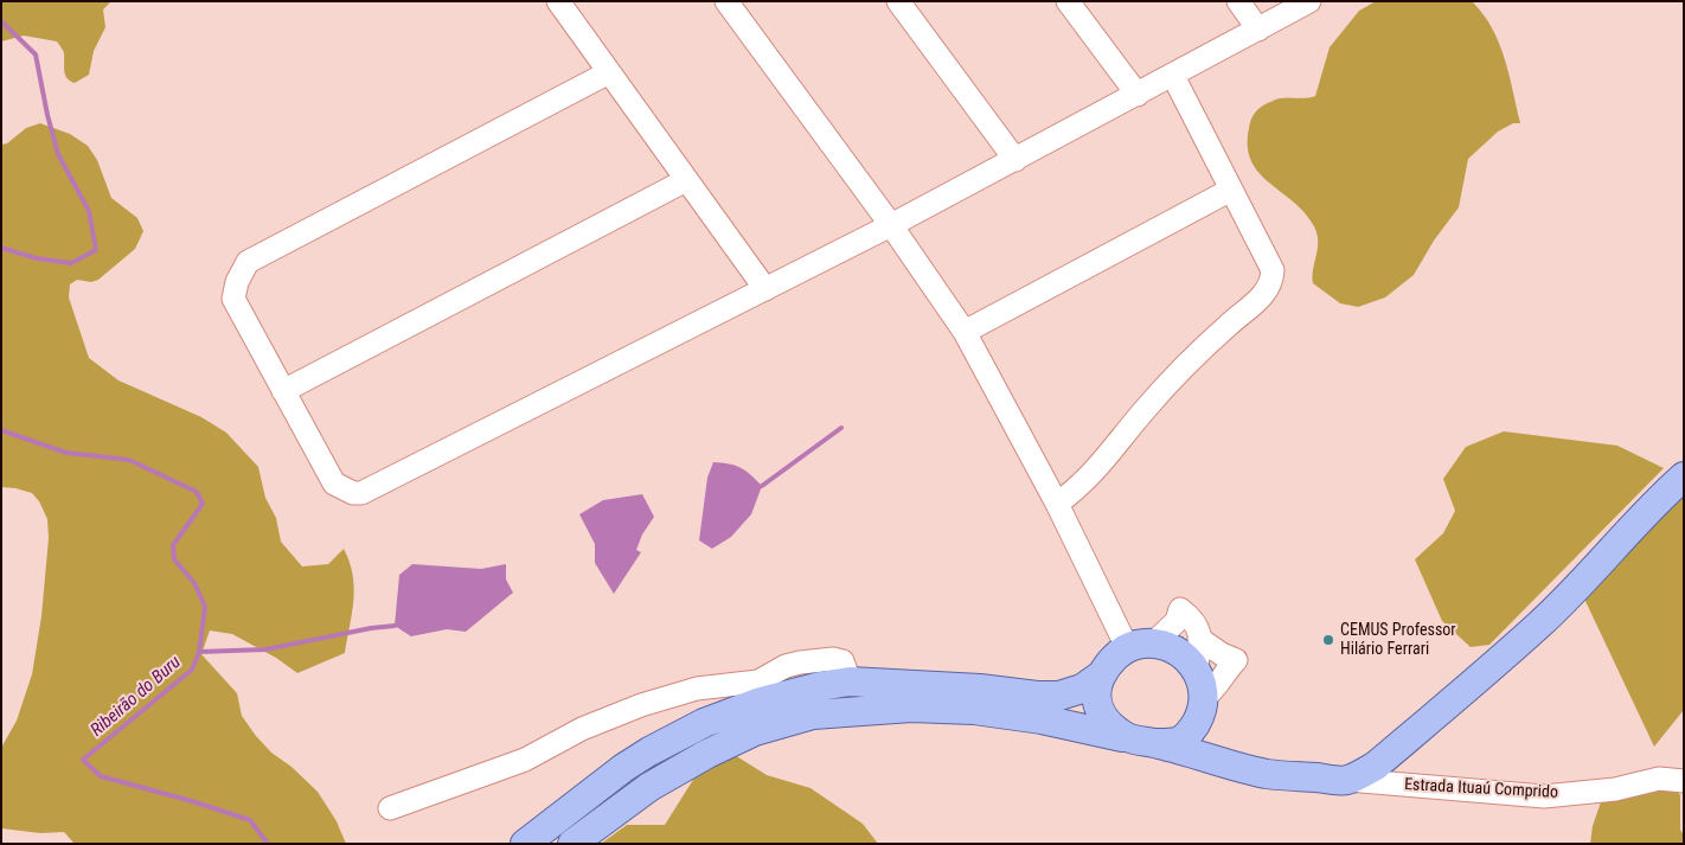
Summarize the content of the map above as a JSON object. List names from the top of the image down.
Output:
{
  "streets": {
    "street": ["Estrada Ituaú Comprido"]
  },
  "water": ["Ribeirão do Buru"],
  "places": ["CEMUS Professor Hilário Ferrari"]
}
